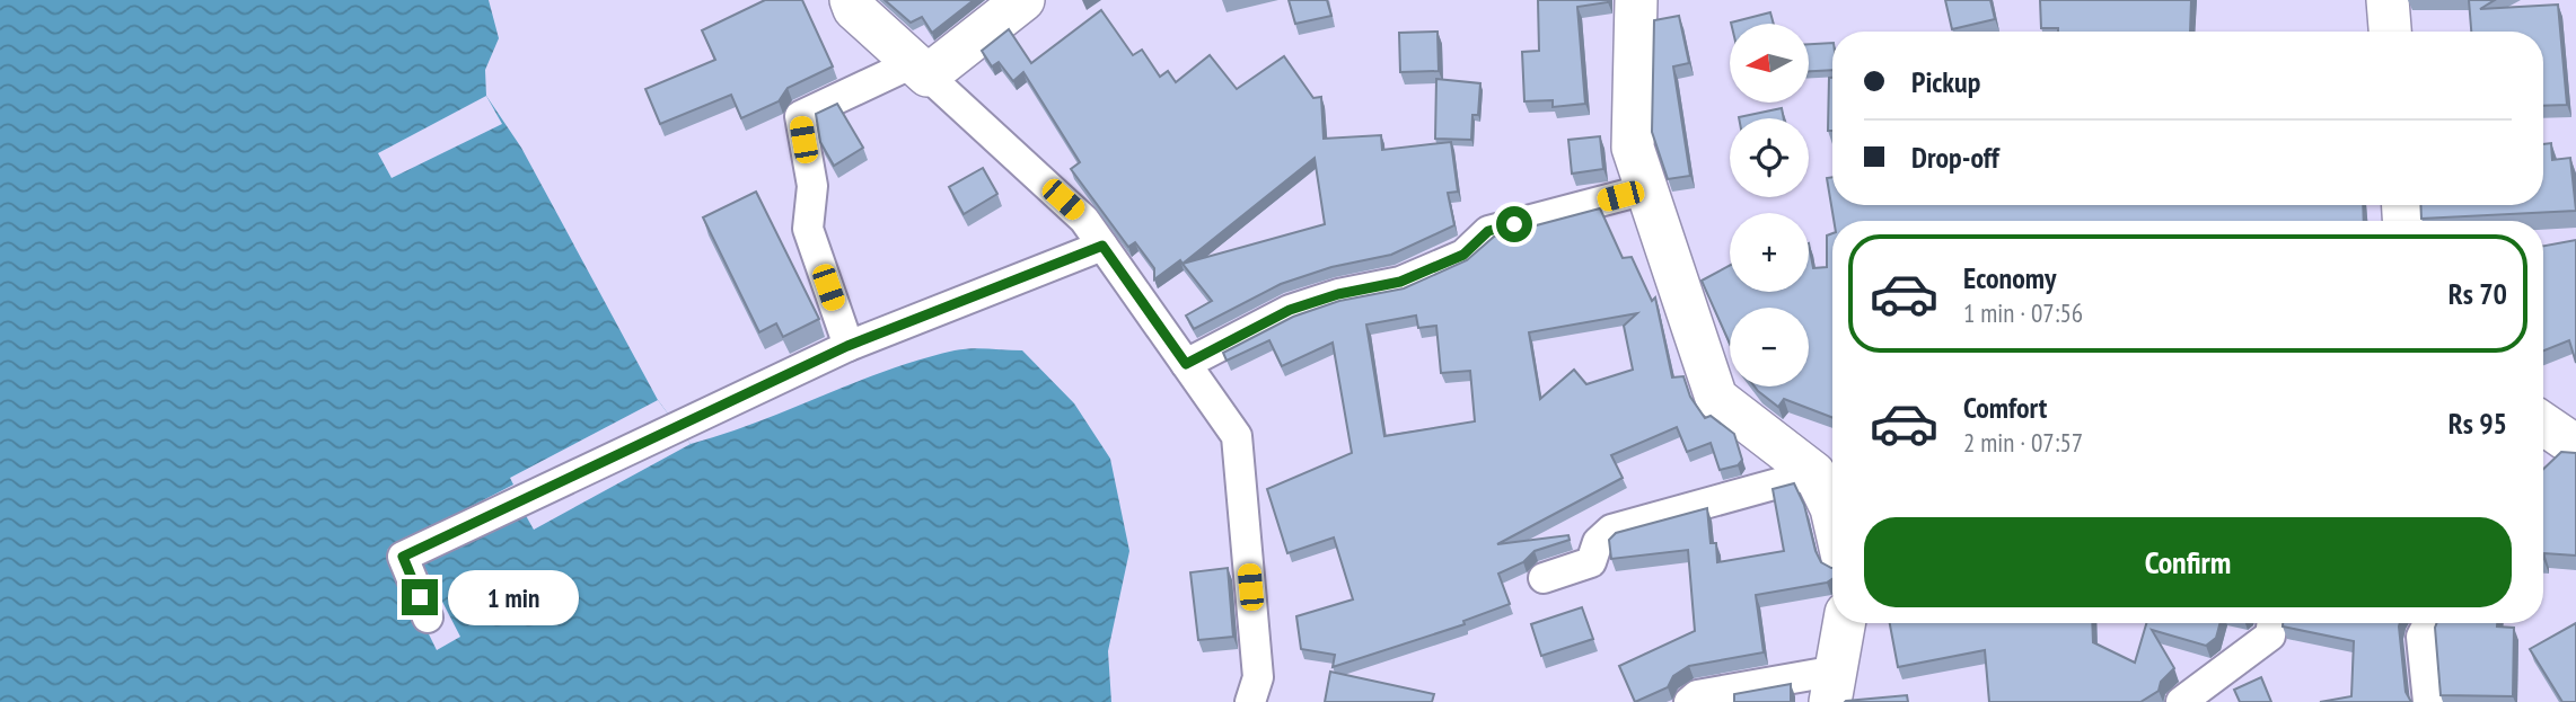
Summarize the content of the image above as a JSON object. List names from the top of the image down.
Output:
{
  "north": "left",
  "page": {
    "map_buttons": ["+", "−"],
    "banner": ["Pickup", "Drop-off"],
    "list": [
      {
        "name": "Economy",
        "note": "1 min · 07:56",
        "value": "Rs 70"
      },
      {
        "name": "Comfort",
        "note": "2 min · 07:57",
        "value": "Rs 95"
      }
    ],
    "buttons": "Confirm",
    "bubble": "1 min"
  }
}
